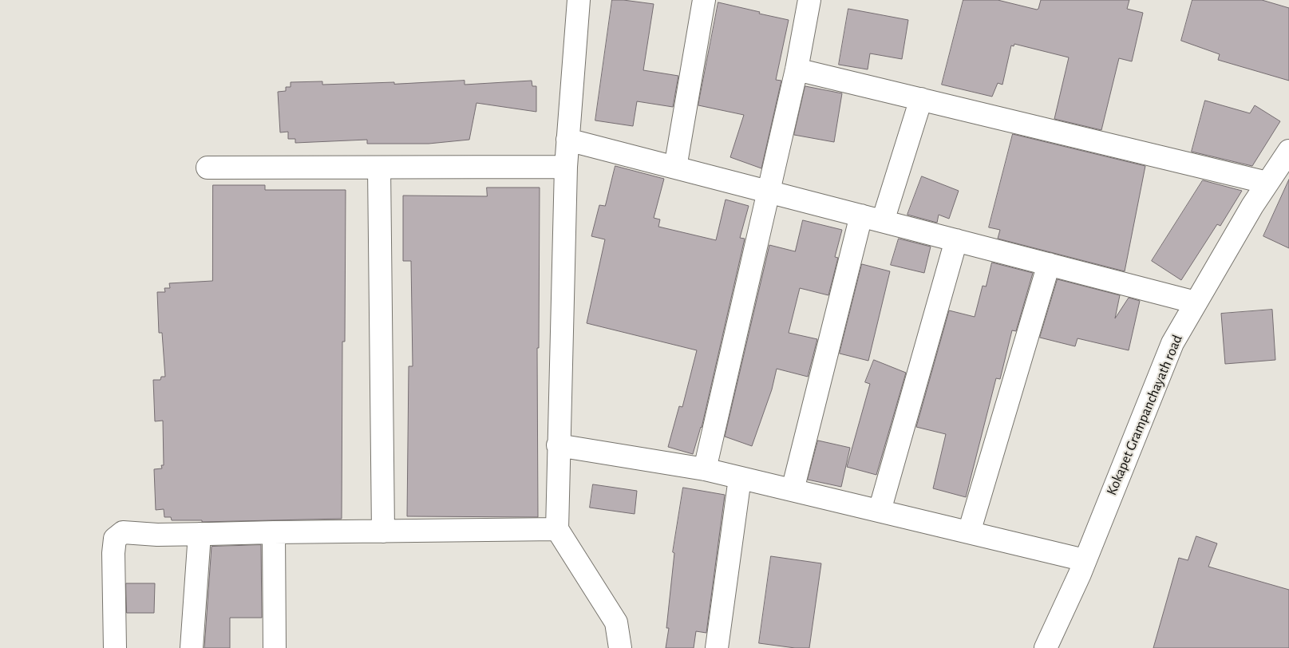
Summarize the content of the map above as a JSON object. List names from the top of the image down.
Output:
{
  "streets": {
    "street": ["Kokapet Grampanchayath road"]
  }
}
